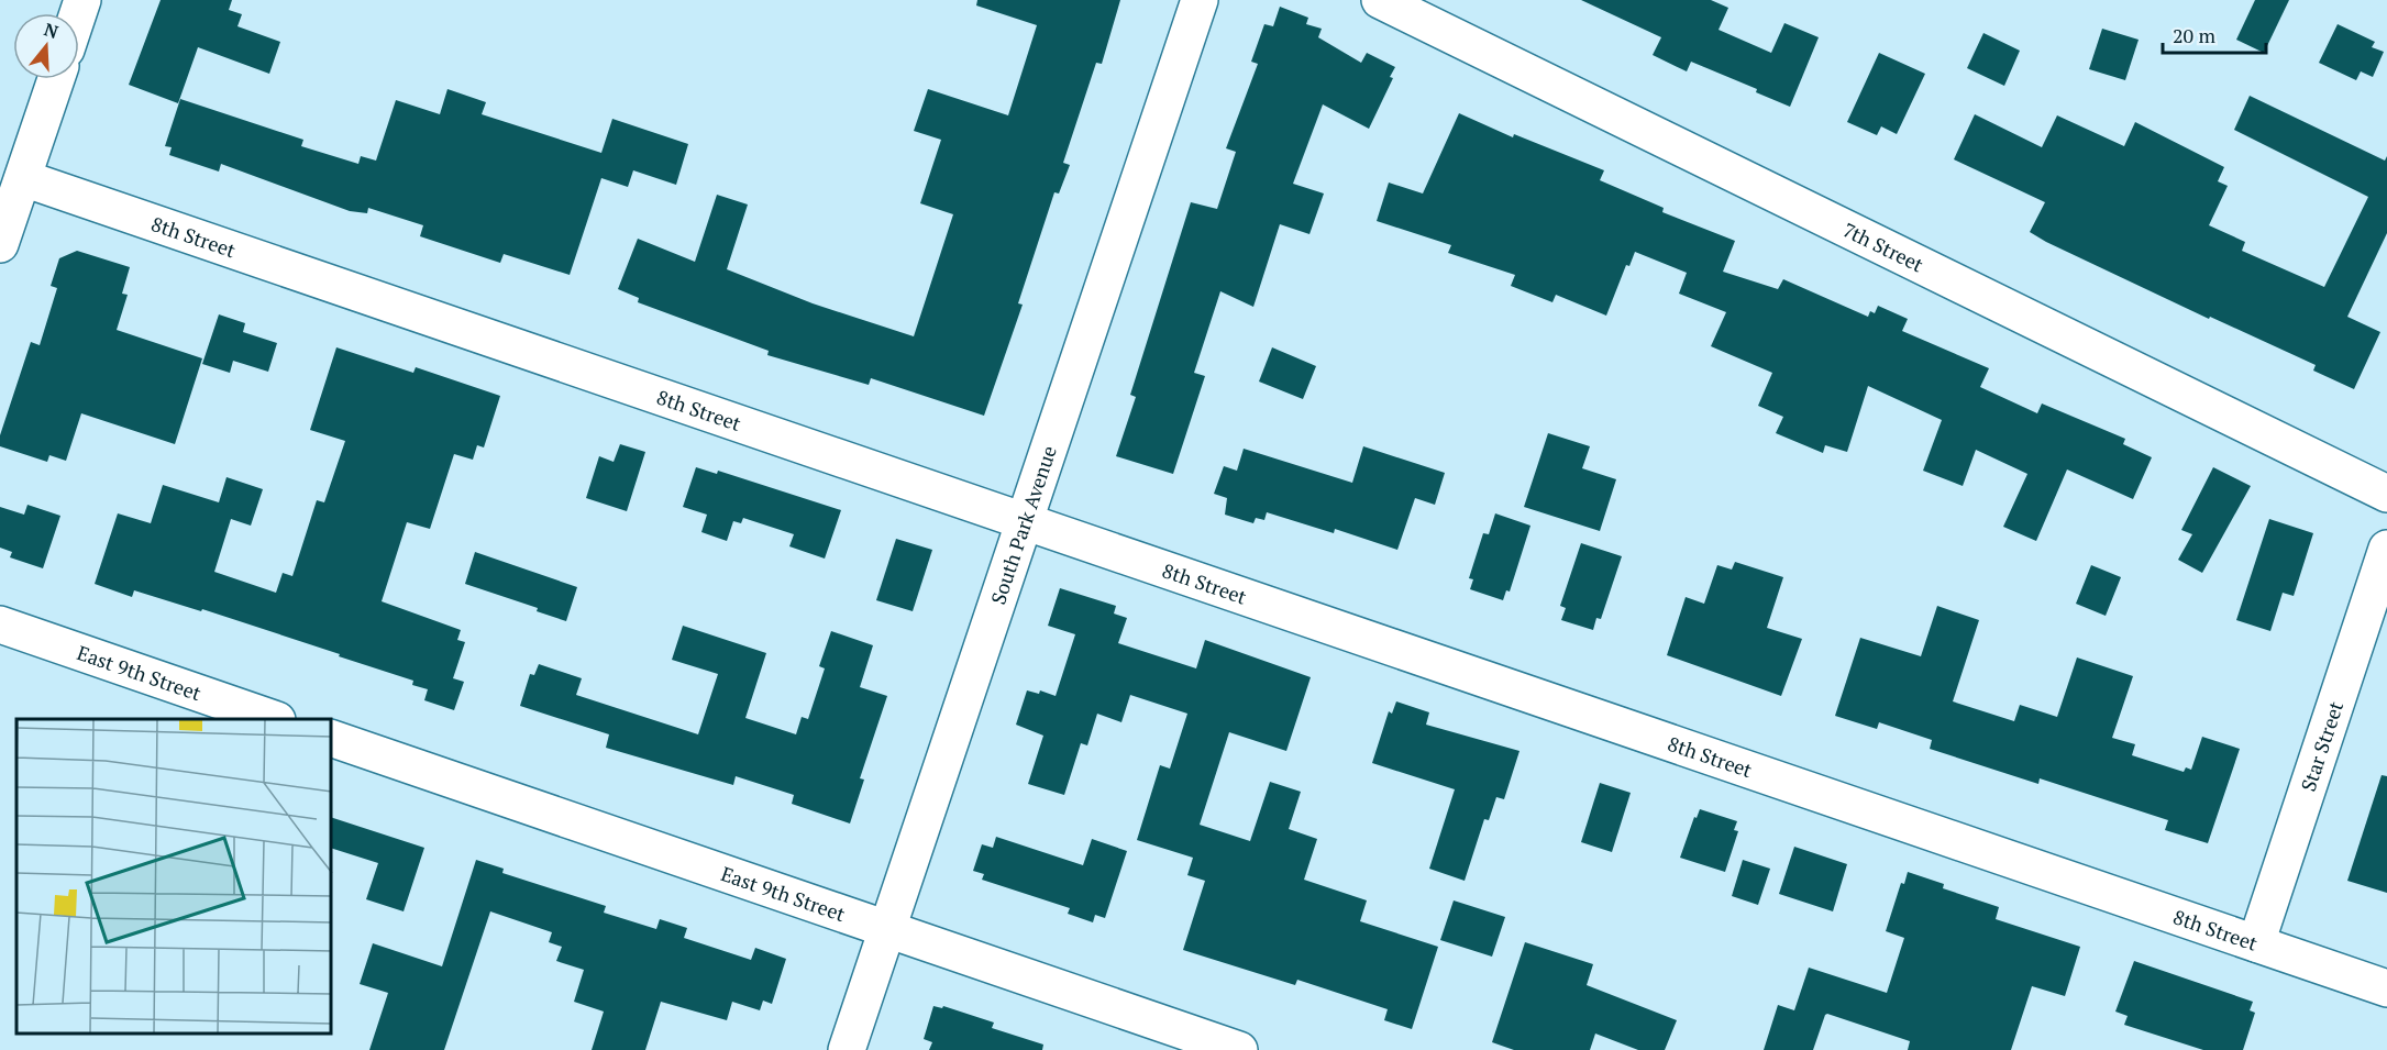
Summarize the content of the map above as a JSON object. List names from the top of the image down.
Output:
{
  "streets": {
    "street": [
      "8th Street",
      "7th Street",
      "South Park Avenue",
      "East 9th Street",
      "Star Street"
    ]
  },
  "crossings": [
    ["8th Street", "South Park Avenue"],
    ["8th Street", "Star Street"],
    ["South Park Avenue", "East 9th Street"]
  ],
  "scale_bar": "20 m",
  "north": "top"
}
